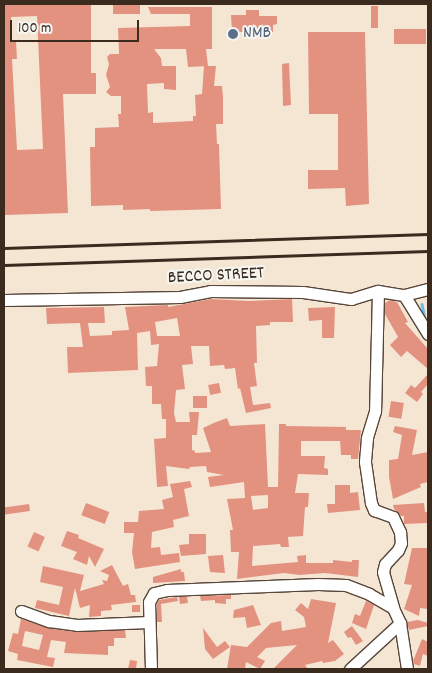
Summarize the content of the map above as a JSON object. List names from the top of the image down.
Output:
{
  "streets": {
    "street": ["BECCO STREET"]
  },
  "places": ["NMB"],
  "scale_bar": "100 m"
}
